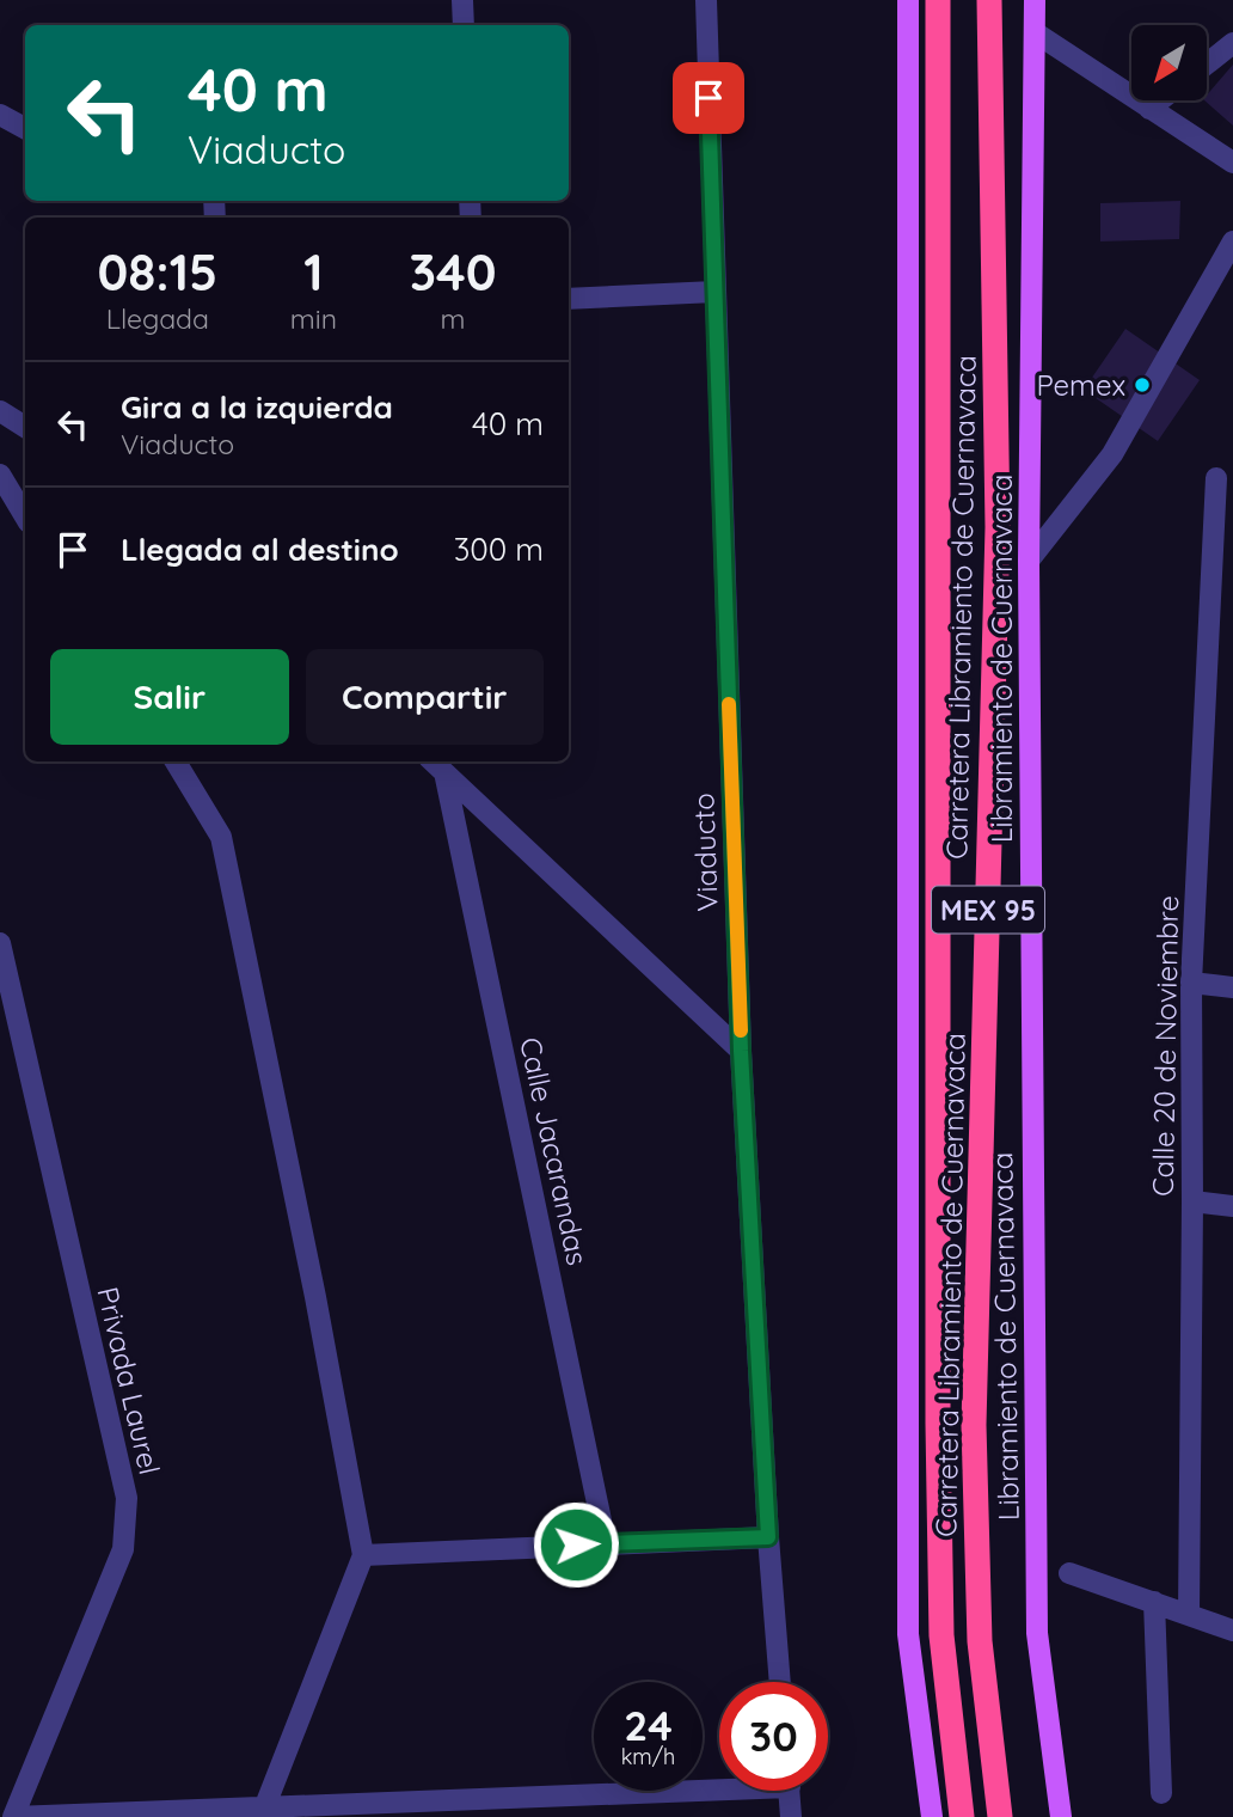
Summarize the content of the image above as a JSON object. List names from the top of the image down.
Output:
{
  "streets": {
    "highway": ["Carretera Libramiento de Cuernavaca", "MEX 95"],
    "main road": ["Libramiento de Cuernavaca"],
    "street": [
      "Viaducto",
      "Calle 20 de Noviembre",
      "Calle Jacarandas",
      "Privada Laurel"
    ]
  },
  "places": ["Pemex"],
  "north": "bottom left",
  "page": {
    "turn": ["40 m", "Viaducto"],
    "eta": [
      "08:15",
      "Llegada",
      "1",
      "min",
      "340",
      "m"
    ],
    "list": [
      {
        "name": "Gira a la izquierda",
        "note": "Viaducto",
        "value": "40 m"
      },
      {
        "name": "Llegada al destino",
        "value": "300 m"
      }
    ],
    "buttons": ["Salir", "Compartir"],
    "speed": "24 km/h",
    "limit": "30"
  }
}
